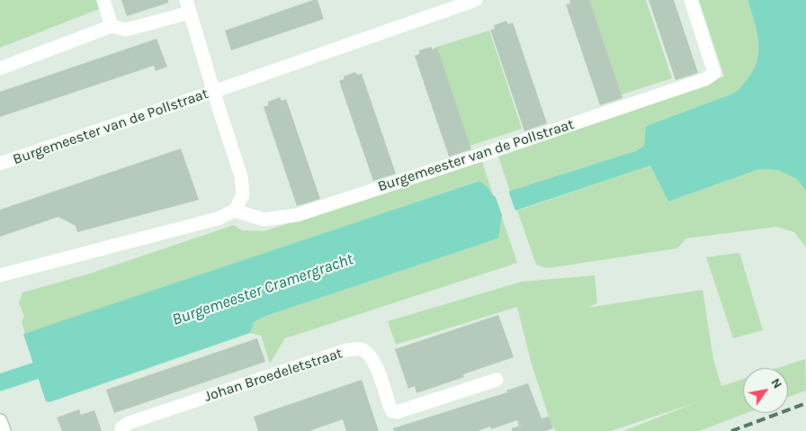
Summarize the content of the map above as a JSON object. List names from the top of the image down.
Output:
{
  "streets": {
    "street": ["Burgemeester van de Pollstraat", "Johan Broedeletstraat"]
  },
  "water": ["Burgemeester Cramergracht"],
  "north": "top right"
}
